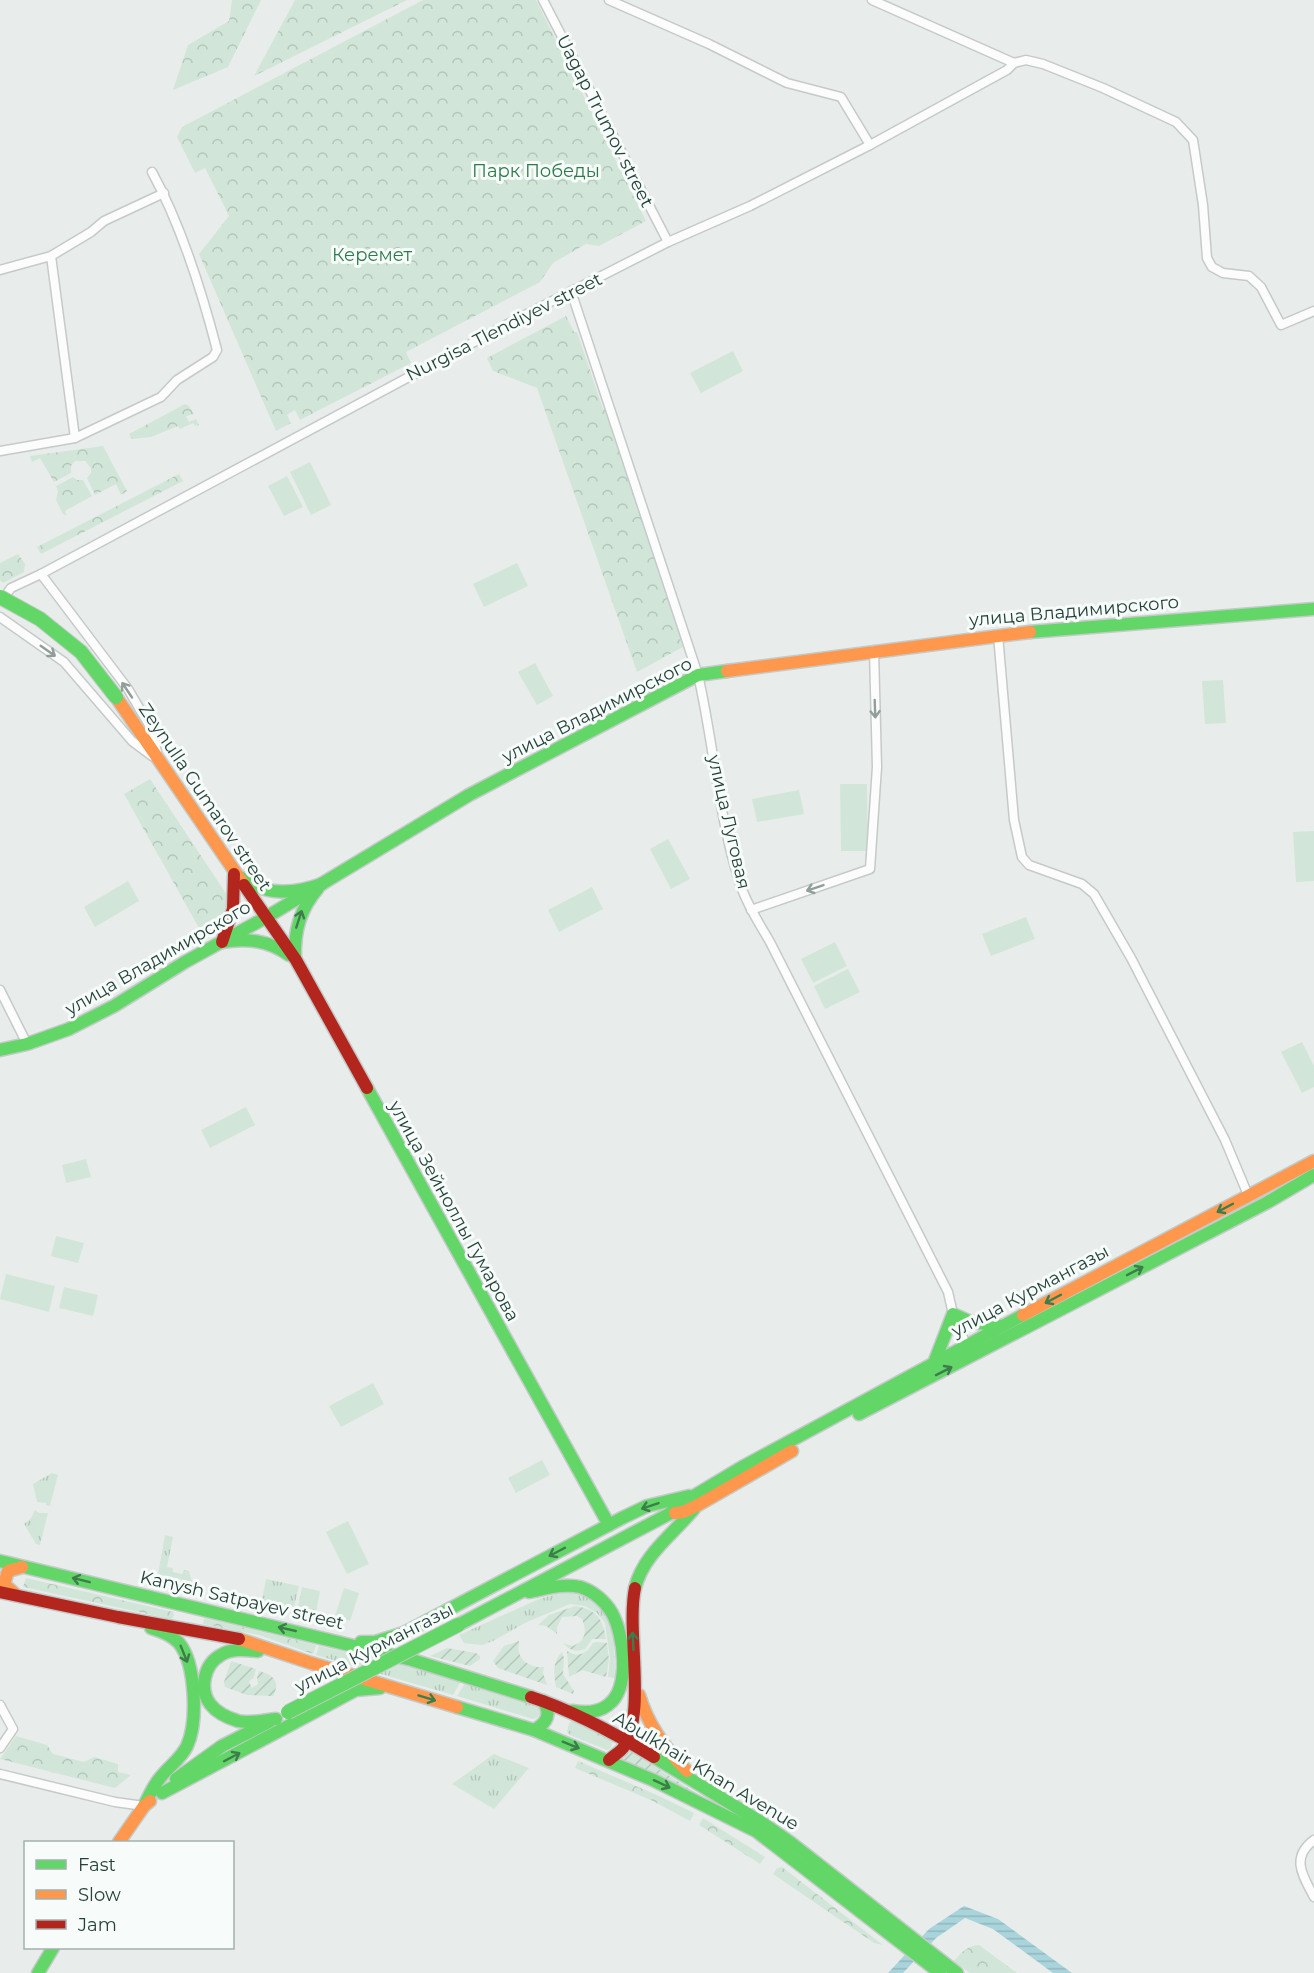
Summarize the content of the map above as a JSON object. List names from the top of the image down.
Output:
{
  "streets": {
    "main road": [
      "улица Владимирского",
      "Zeynulla Gumarov street",
      "улица Зейноллы Гумарова",
      "улица Курмангазы",
      "Kanysh Satpayev street",
      "Abulkhair Khan Avenue"
    ],
    "street": ["Uagap Trumov street", "Nurgisa Tlendiyev street", "улица Луговая"]
  },
  "crossings": [
    ["Uagap Trumov street", "Nurgisa Tlendiyev street"],
    ["Nurgisa Tlendiyev street", "Zeynulla Gumarov street"],
    ["Nurgisa Tlendiyev street", "улица Луговая"],
    ["улица Владимирского", "Zeynulla Gumarov street"],
    ["улица Владимирского", "улица Луговая"],
    ["улица Владимирского", "улица Зейноллы Гумарова"],
    ["Zeynulla Gumarov street", "улица Зейноллы Гумарова"],
    ["улица Луговая", "улица Курмангазы"],
    ["Kanysh Satpayev street", "Abulkhair Khan Avenue"]
  ],
  "parks": ["Парк Победы", "Керемет"],
  "legend": ["Fast", "Slow", "Jam"]
}
